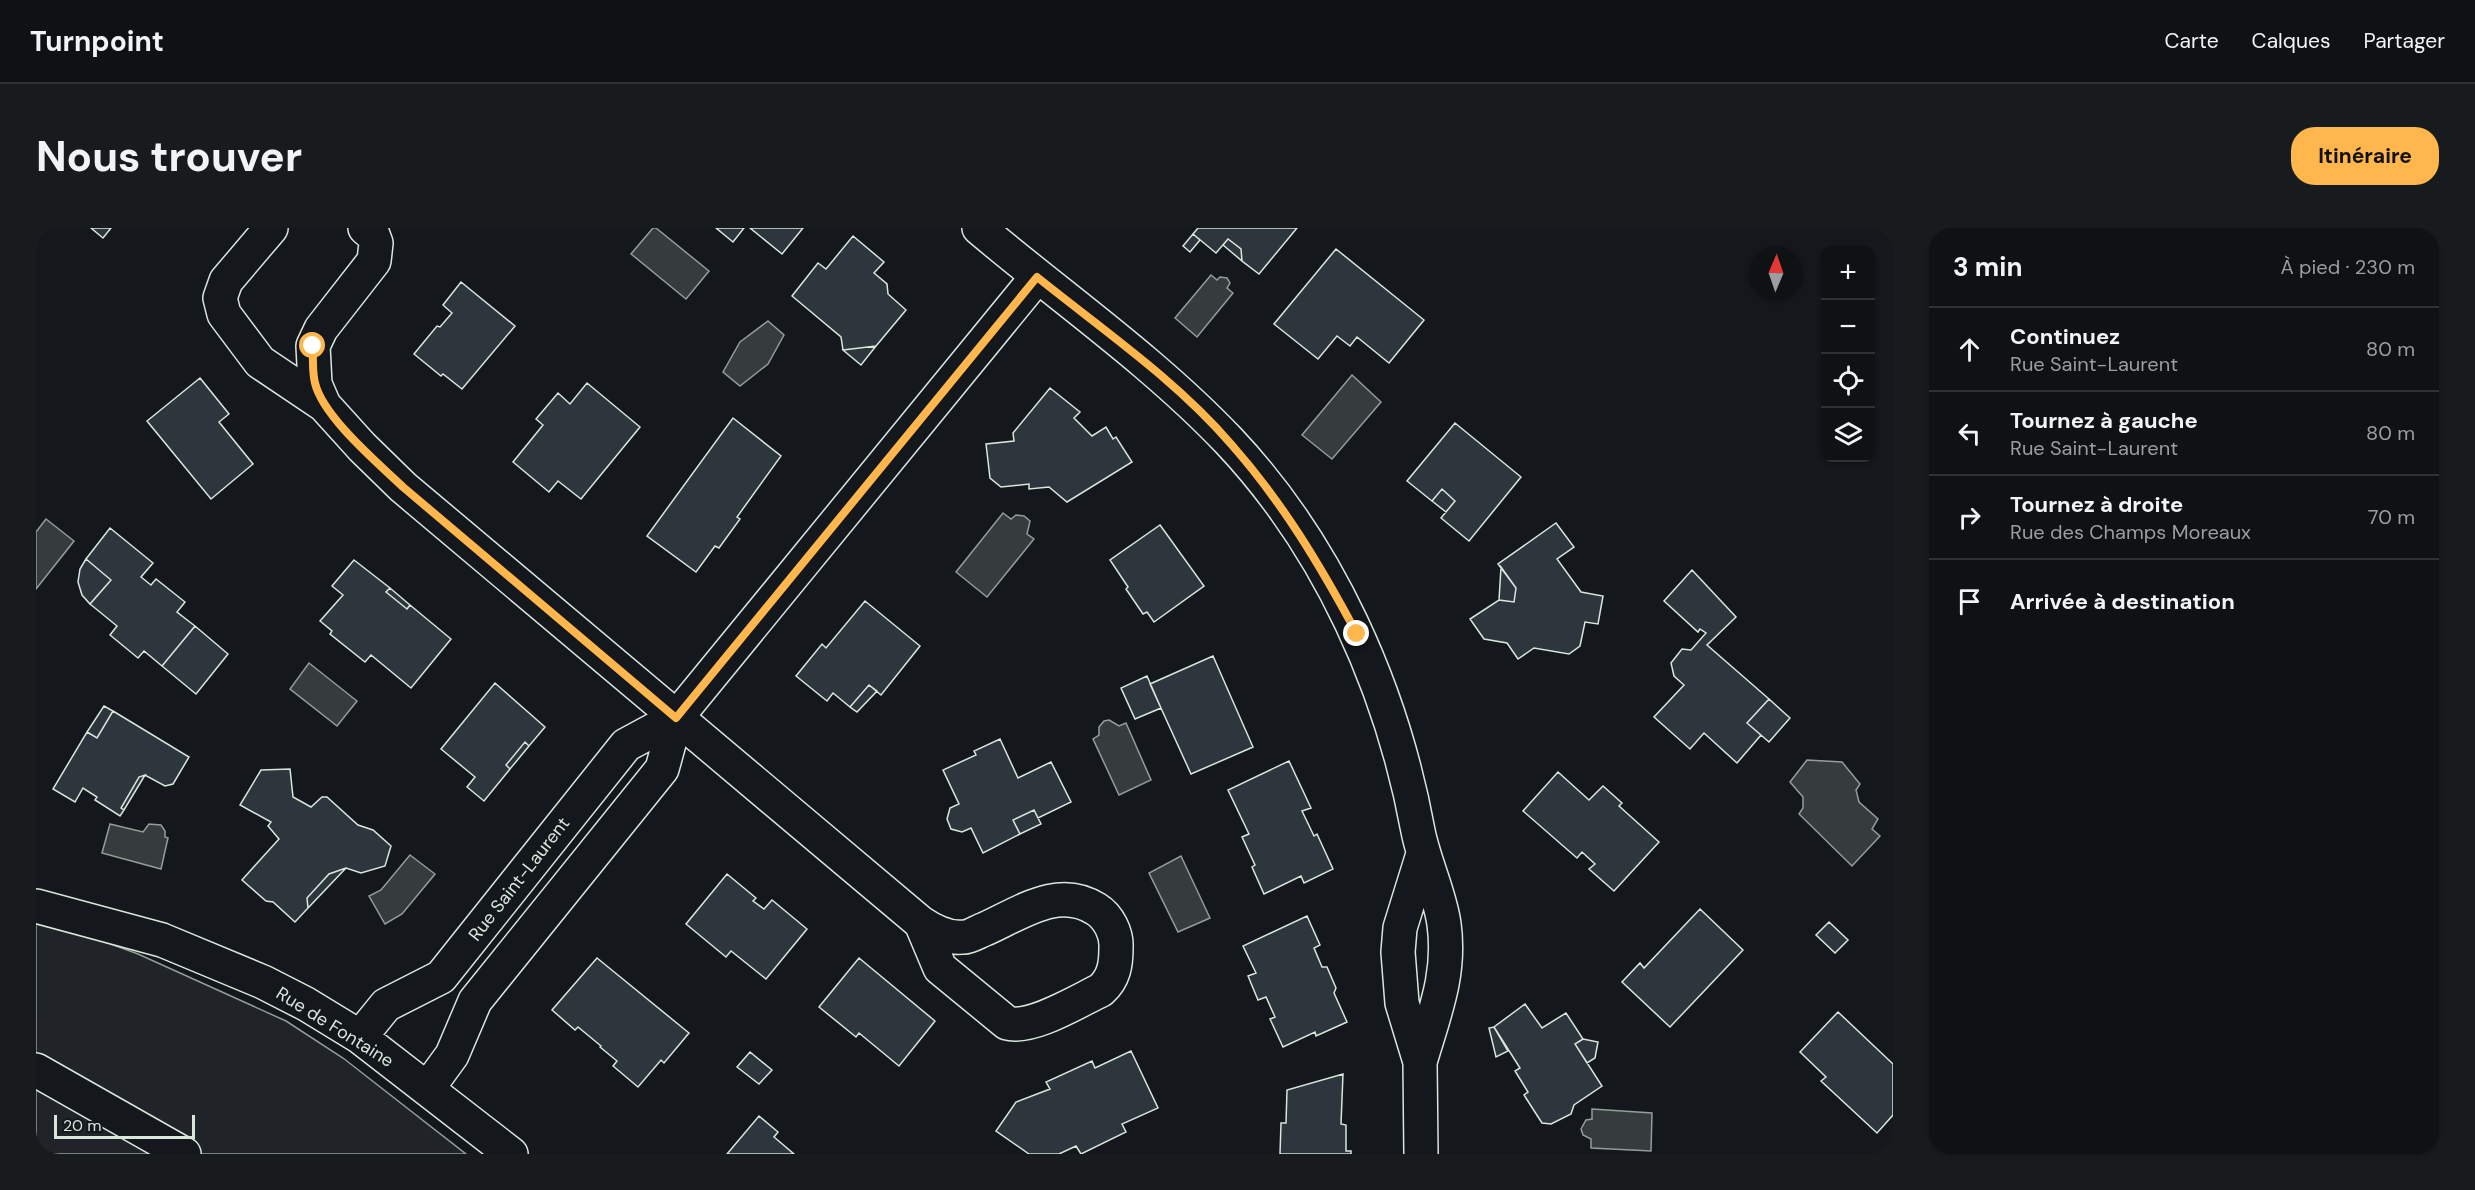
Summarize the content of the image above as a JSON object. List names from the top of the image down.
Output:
{
  "streets": {
    "street": ["Rue Saint-Laurent", "Rue de Fontaine"]
  },
  "crossings": [
    ["Rue Saint-Laurent", "Rue de Fontaine"]
  ],
  "scale_bar": "20 m",
  "north": "top",
  "page": {
    "header": "Turnpoint",
    "nav": ["Carte", "Calques", "Partager"],
    "buttons": "Itinéraire",
    "title": "Nous trouver",
    "heading": ["3 min", "À pied · 230 m"],
    "map_buttons": ["+", "−"],
    "list": [
      ["Continuez", "Rue Saint-Laurent", "80 m"],
      ["Tournez à gauche", "Rue Saint-Laurent", "80 m"],
      ["Tournez à droite", "Rue des Champs Moreaux", "70 m"],
      "Arrivée à destination"
    ],
    "scale": "20 m"
  }
}
